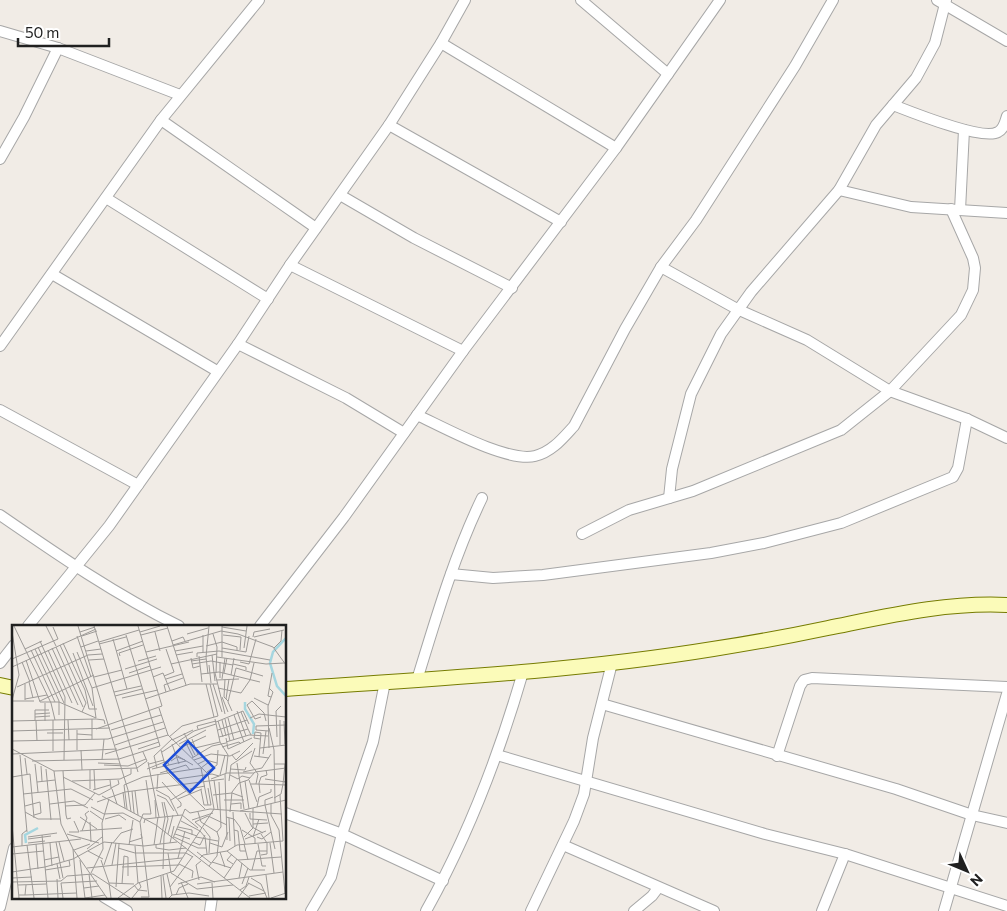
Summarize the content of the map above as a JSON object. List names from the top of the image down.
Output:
{
  "scale_bar": "50 m",
  "north": "bottom right"
}
